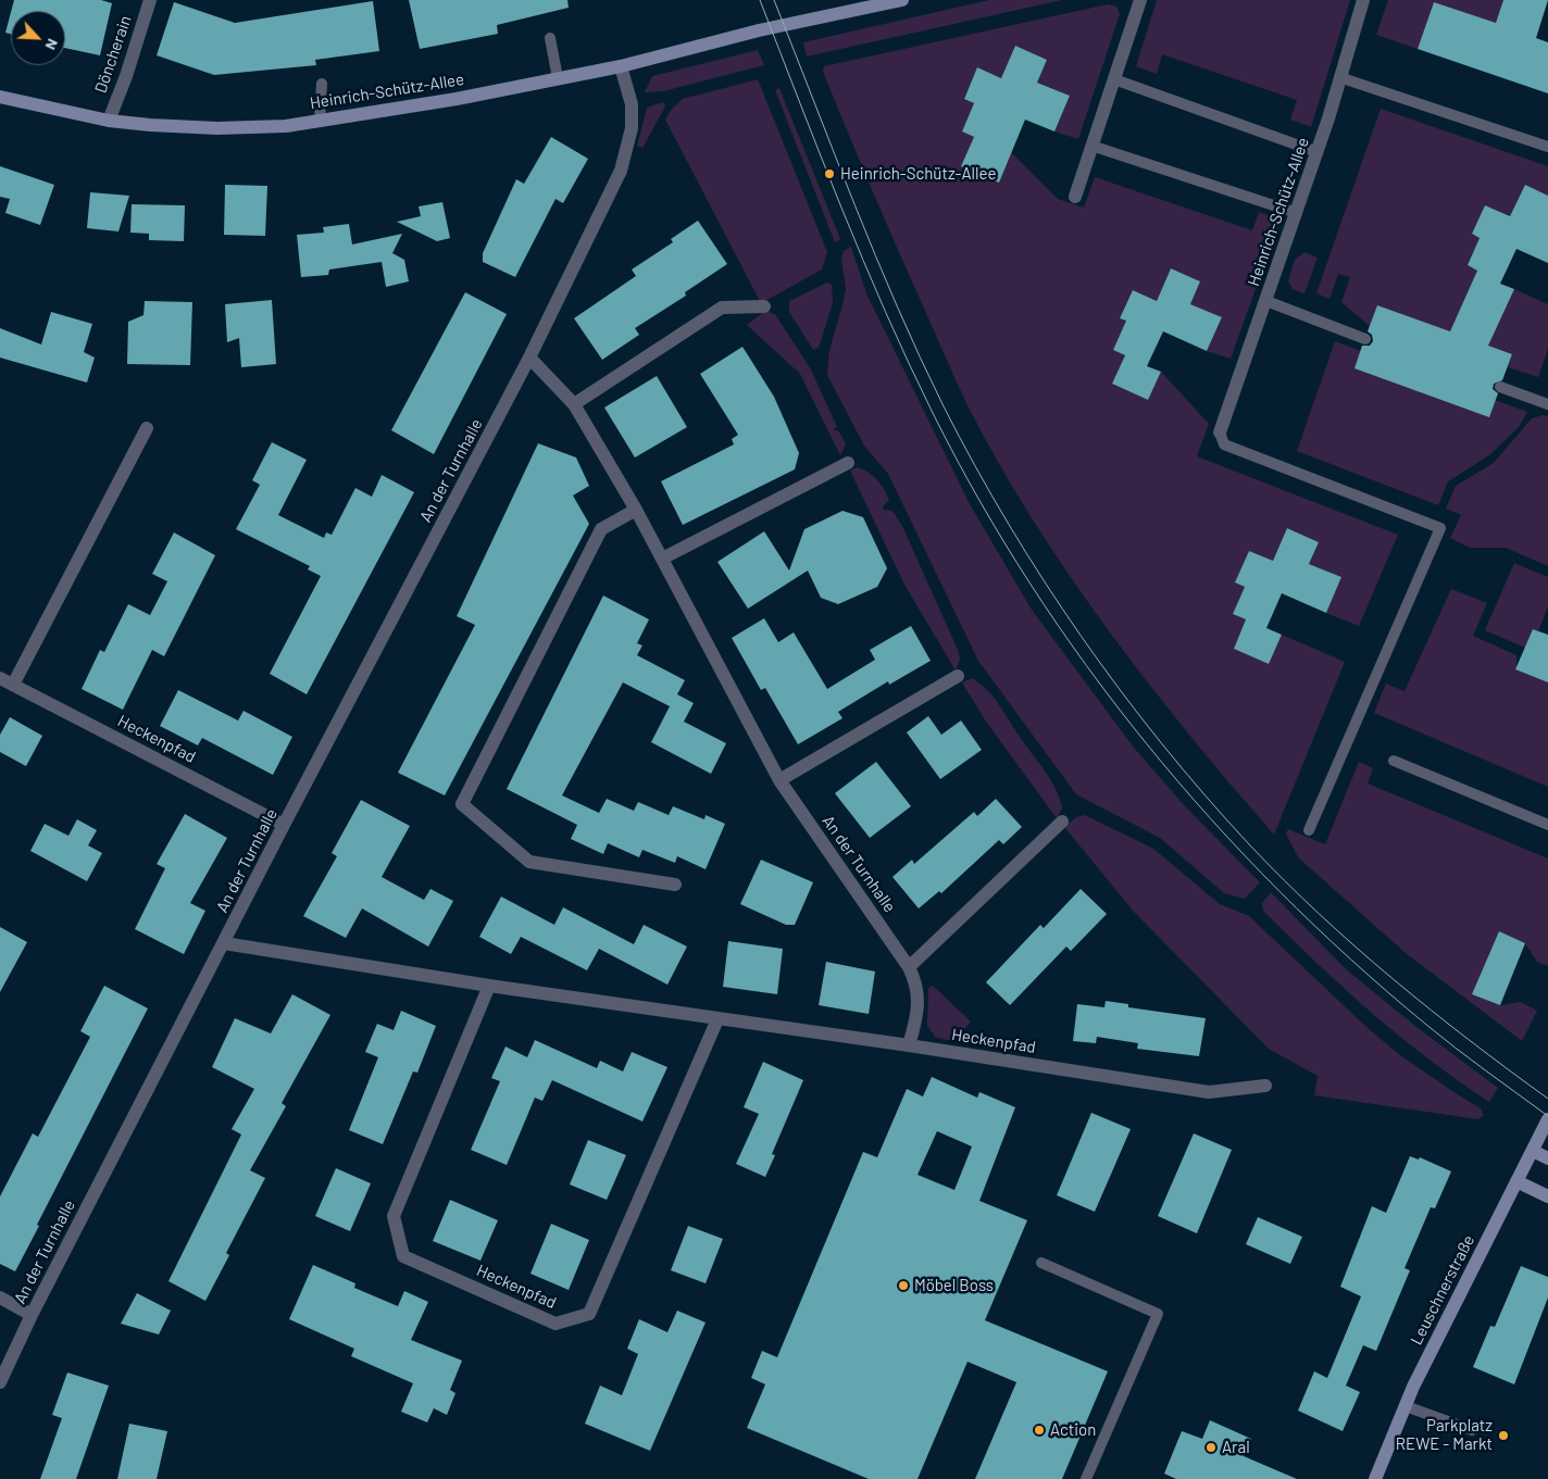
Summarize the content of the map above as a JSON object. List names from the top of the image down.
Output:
{
  "streets": {
    "main road": ["Heinrich-Schütz-Allee", "Leuschnerstraße"],
    "street": ["Döncherain", "An der Turnhalle", "Heckenpfad"]
  },
  "crossings": [
    ["Döncherain", "Heinrich-Schütz-Allee"],
    ["Heinrich-Schütz-Allee", "An der Turnhalle"],
    ["An der Turnhalle", "Heckenpfad"]
  ],
  "places": [
    "Heinrich-Schütz-Allee",
    "Möbel Boss",
    "Action",
    "Parkplatz REWE - Markt",
    "Aral"
  ],
  "north": "bottom right"
}
